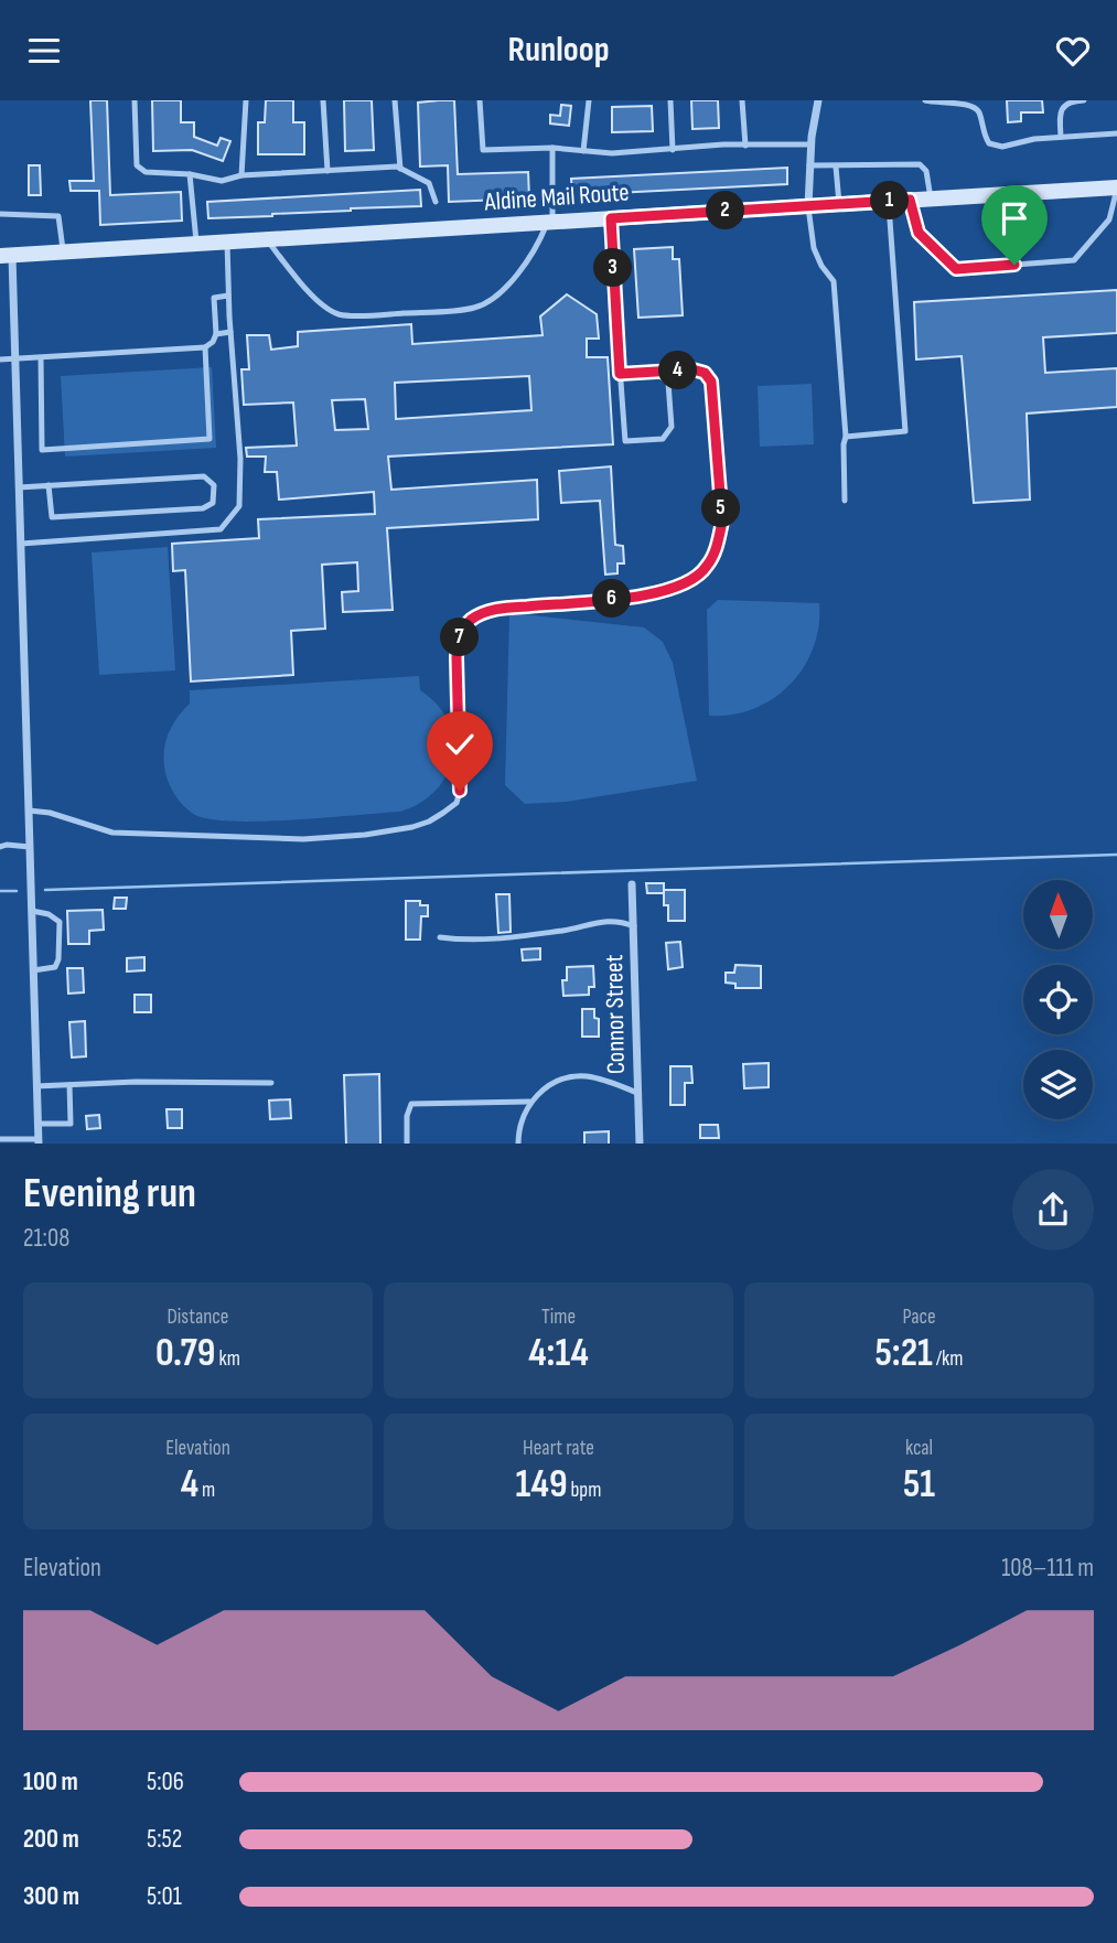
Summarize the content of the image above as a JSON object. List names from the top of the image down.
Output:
{
  "streets": {
    "main road": ["Aldine Mail Route"],
    "street": ["Connor Street"]
  },
  "north": "top",
  "page": {
    "header": "Runloop",
    "pins": [
      "1",
      "2",
      "3",
      "4",
      "5",
      "6",
      "7"
    ],
    "heading": ["Evening run", "21:08"],
    "stats": [
      ["Distance", "0.79 km"],
      ["Time", "4:14"],
      ["Pace", "5:21 /km"],
      ["Elevation", "4 m"],
      ["Heart rate", "149 bpm"],
      ["kcal", "51"]
    ],
    "chart": ["Elevation", "108–111 m"],
    "list": [
      {
        "name": "100 m",
        "note": "5:06"
      },
      {
        "name": "200 m",
        "note": "5:52"
      },
      {
        "name": "300 m",
        "note": "5:01"
      }
    ]
  }
}
